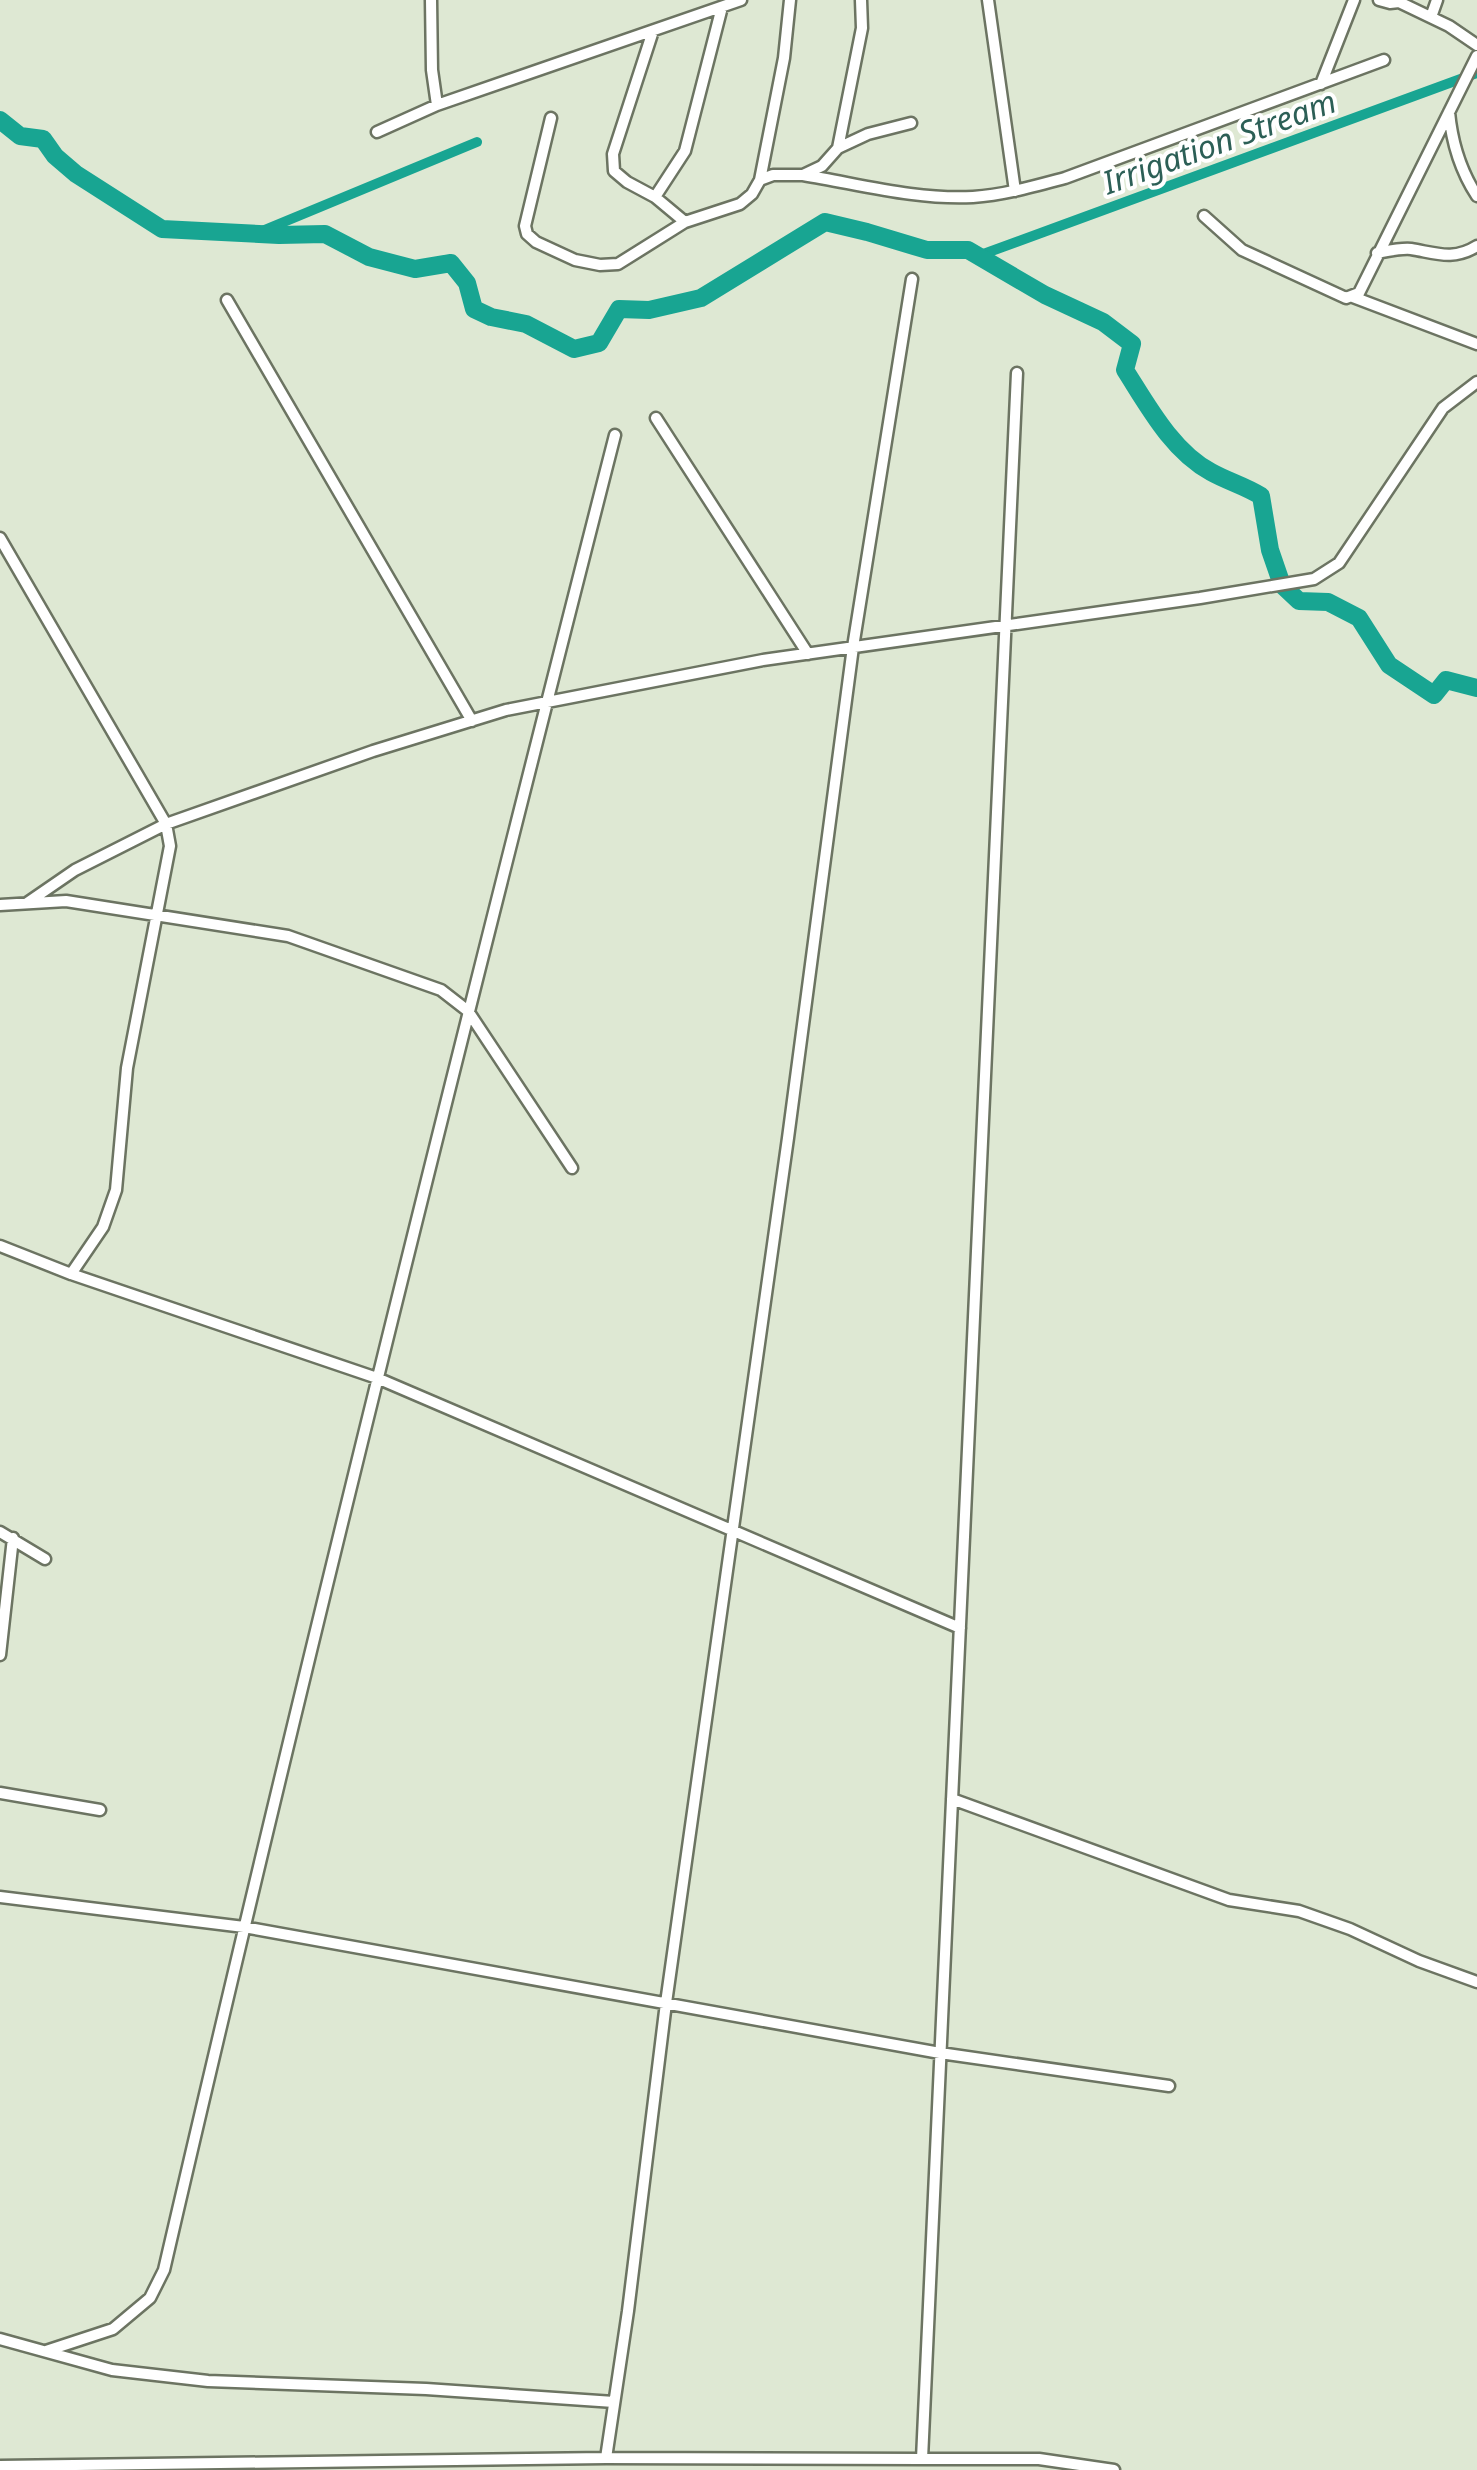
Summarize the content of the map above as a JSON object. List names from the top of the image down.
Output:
{
  "water": ["Irrigation Stream"]
}
